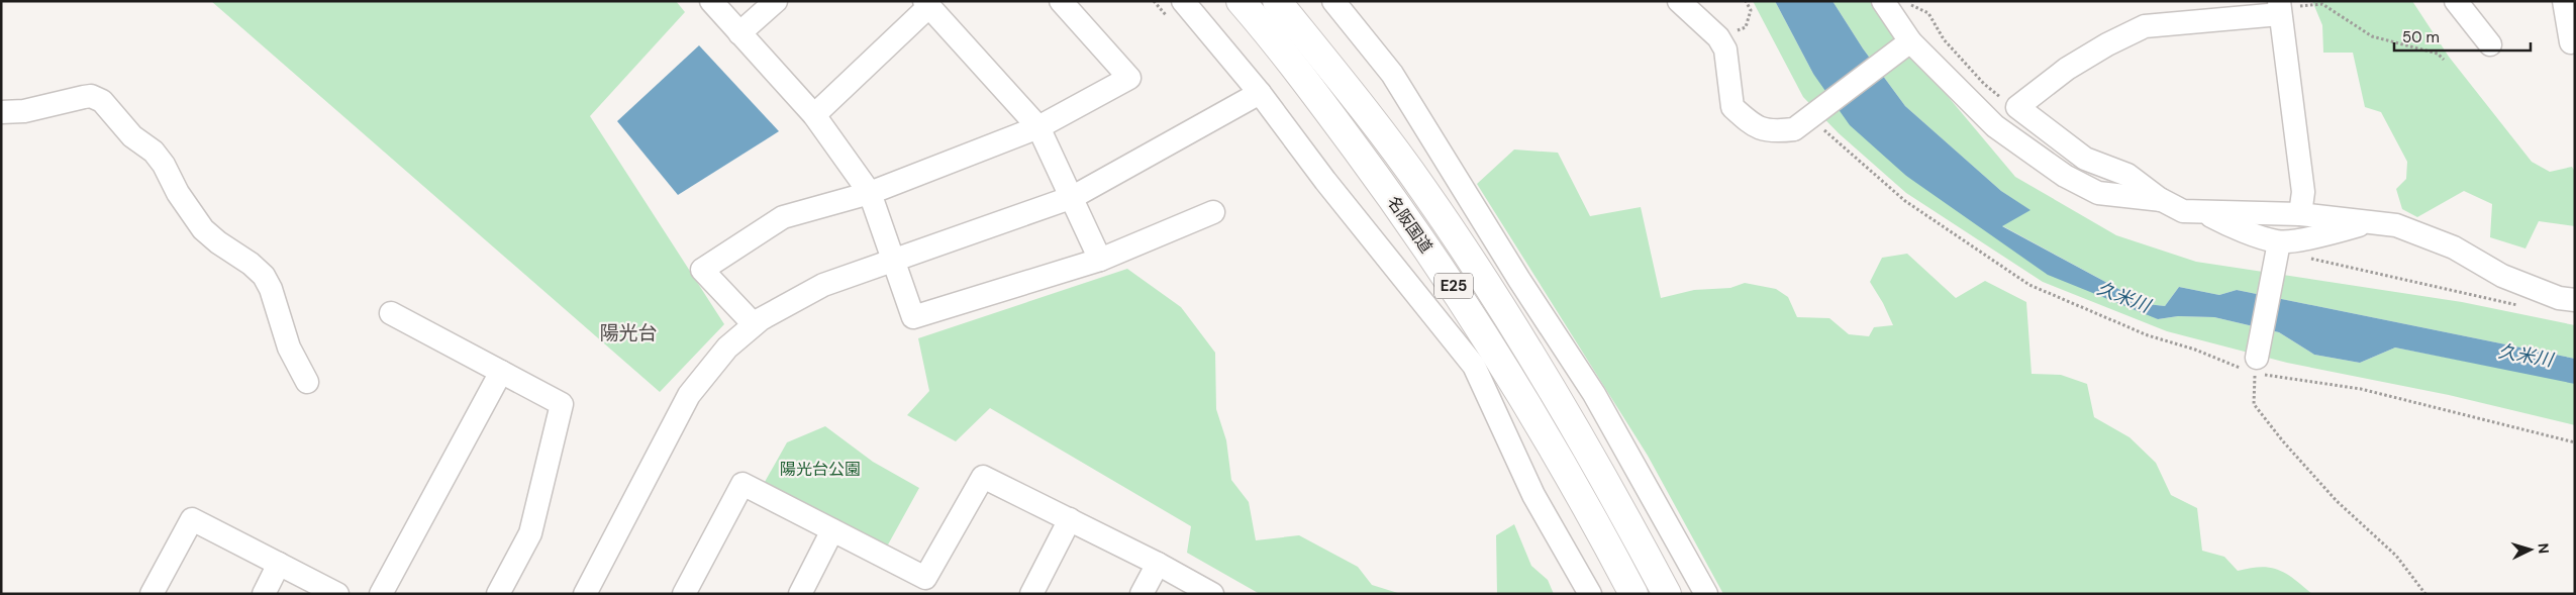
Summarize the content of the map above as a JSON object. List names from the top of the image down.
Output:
{
  "streets": {
    "highway": ["名阪国道", "E25"]
  },
  "districts": ["陽光台"],
  "water": ["久米川"],
  "parks": ["陽光台公園"],
  "scale_bar": "50 m",
  "north": "right"
}
